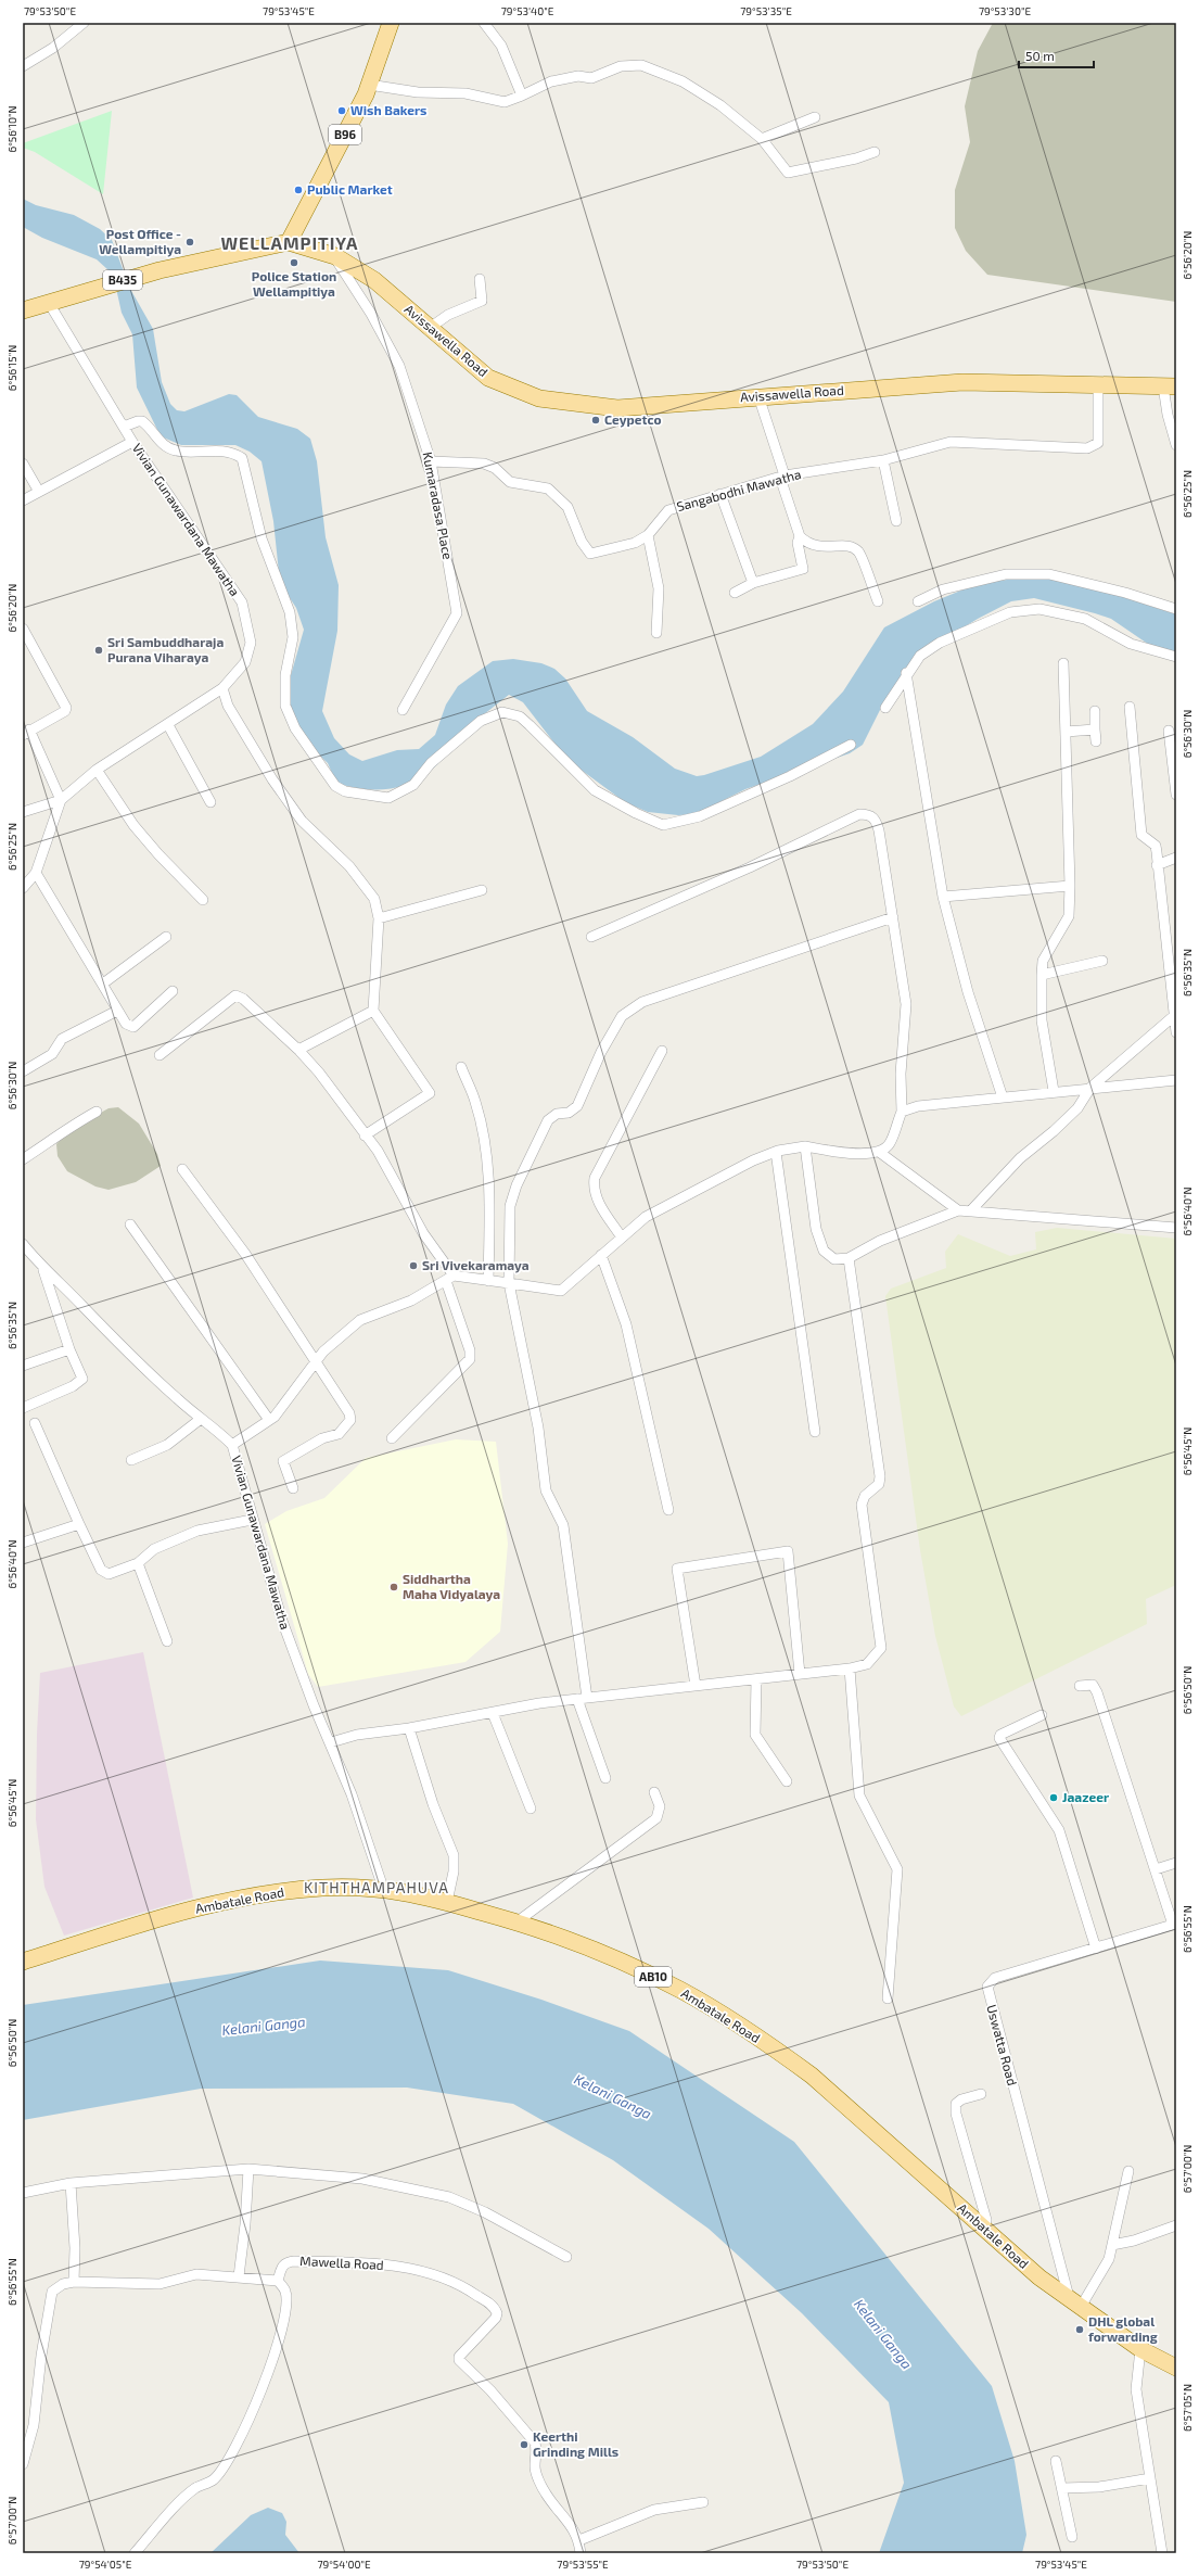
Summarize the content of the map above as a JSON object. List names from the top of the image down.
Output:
{
  "streets": {
    "main road": [
      "B96",
      "B435",
      "Avissawella Road",
      "Ambatale Road",
      "AB10"
    ],
    "street": [
      "Sangabodhi Mawatha",
      "Kumaradasa Place",
      "Vivian Gunawardana Mawatha",
      "Uswatta Road",
      "Mawella Road"
    ]
  },
  "crossings": [
    ["B96", "Avissawella Road"],
    ["Avissawella Road", "Sangabodhi Mawatha"],
    ["Avissawella Road", "Kumaradasa Place"],
    ["Avissawella Road", "Vivian Gunawardana Mawatha"],
    ["Sangabodhi Mawatha", "Kumaradasa Place"],
    ["Vivian Gunawardana Mawatha", "Ambatale Road"],
    ["Ambatale Road", "Uswatta Road"]
  ],
  "districts": ["WELLAMPITIYA", "KITHTHAMPAHUVA"],
  "water": ["Kelani Ganga"],
  "places": [
    "Wish Bakers",
    "Public Market",
    "Post Office - Wellampitiya",
    "Police Station Wellampitiya",
    "Ceypetco",
    "Sri Sambuddharaja Purana Viharaya",
    "Sri Vivekaramaya",
    "Siddhartha Maha Vidyalaya",
    "Jaazeer",
    "DHL global forwarding",
    "Keerthi Grinding Mills"
  ],
  "scale_bar": "50 m",
  "coordinates": [
    "79°53'50\"E",
    "79°53'45\"E",
    "79°53'40\"E",
    "79°53'35\"E",
    "79°53'30\"E",
    "6°56'10\"N",
    "6°56'20\"N",
    "6°56'15\"N",
    "6°56'25\"N",
    "6°56'30\"N",
    "6°56'35\"N",
    "6°56'40\"N",
    "6°56'45\"N",
    "6°56'50\"N",
    "6°56'55\"N",
    "6°57'00\"N",
    "6°57'05\"N",
    "79°54'05\"E",
    "79°54'00\"E",
    "79°53'55\"E"
  ]
}
